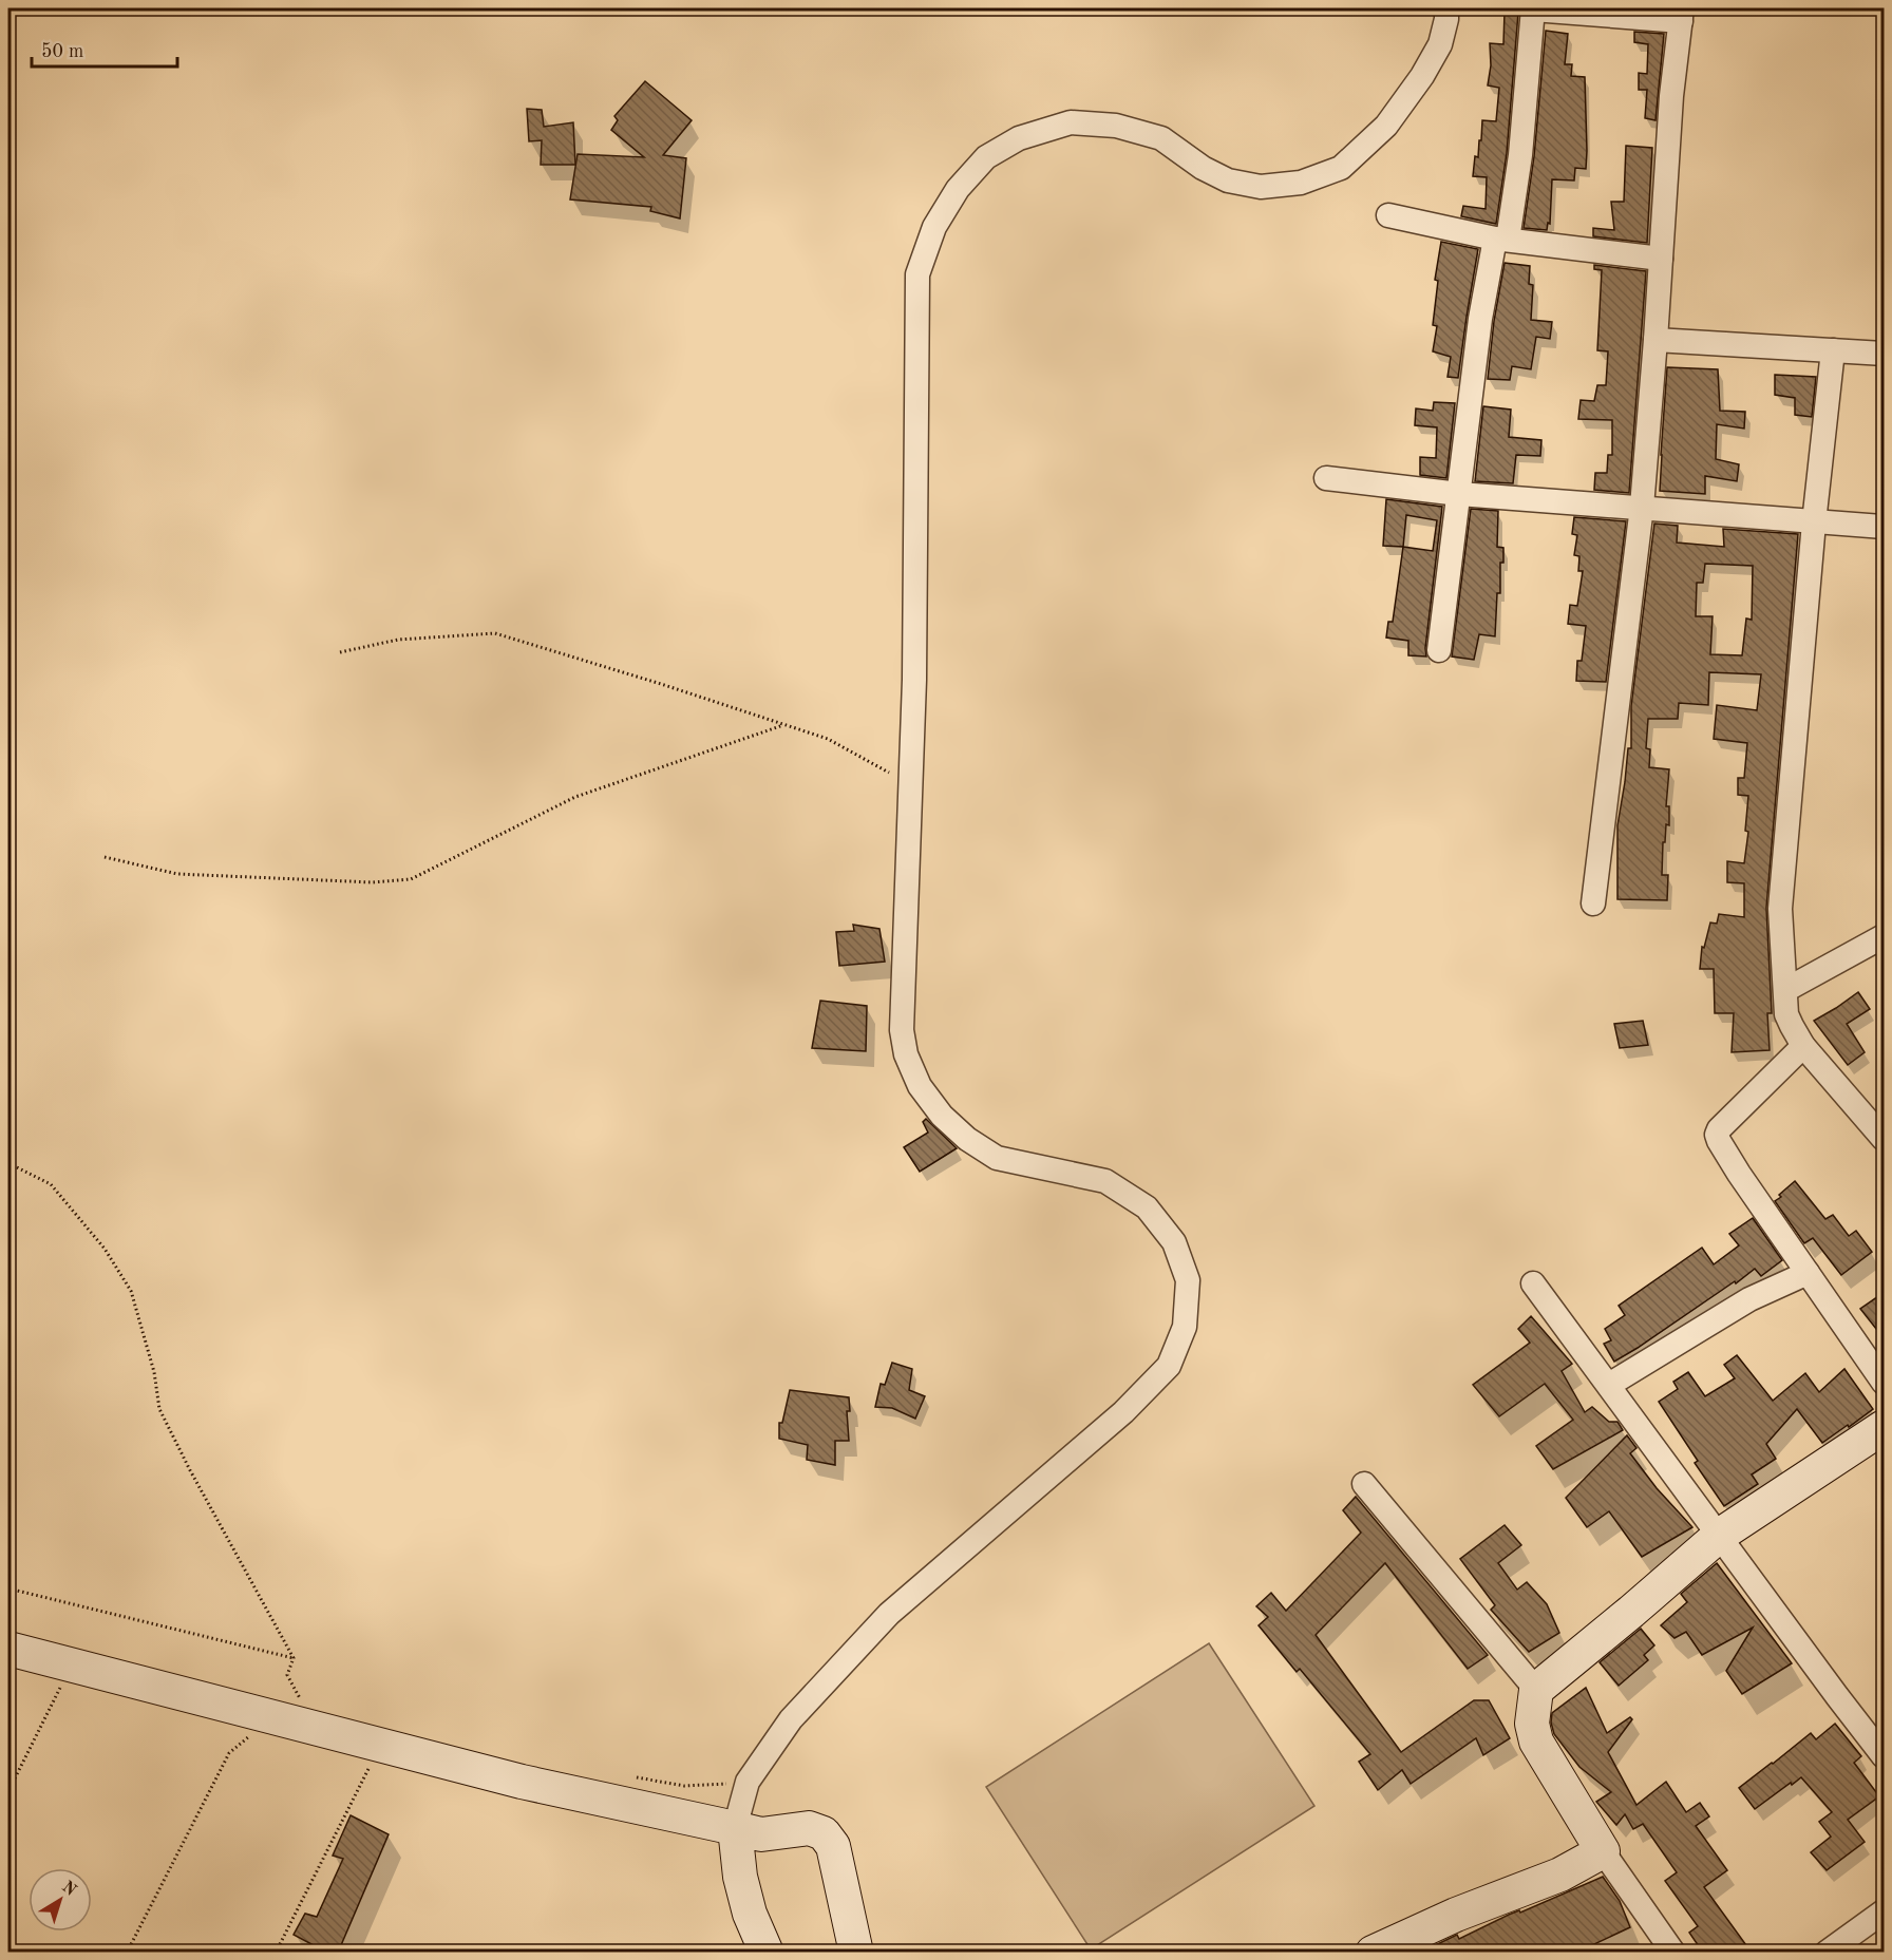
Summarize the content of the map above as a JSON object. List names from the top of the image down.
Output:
{
  "scale_bar": "50 m",
  "north": "top right"
}
